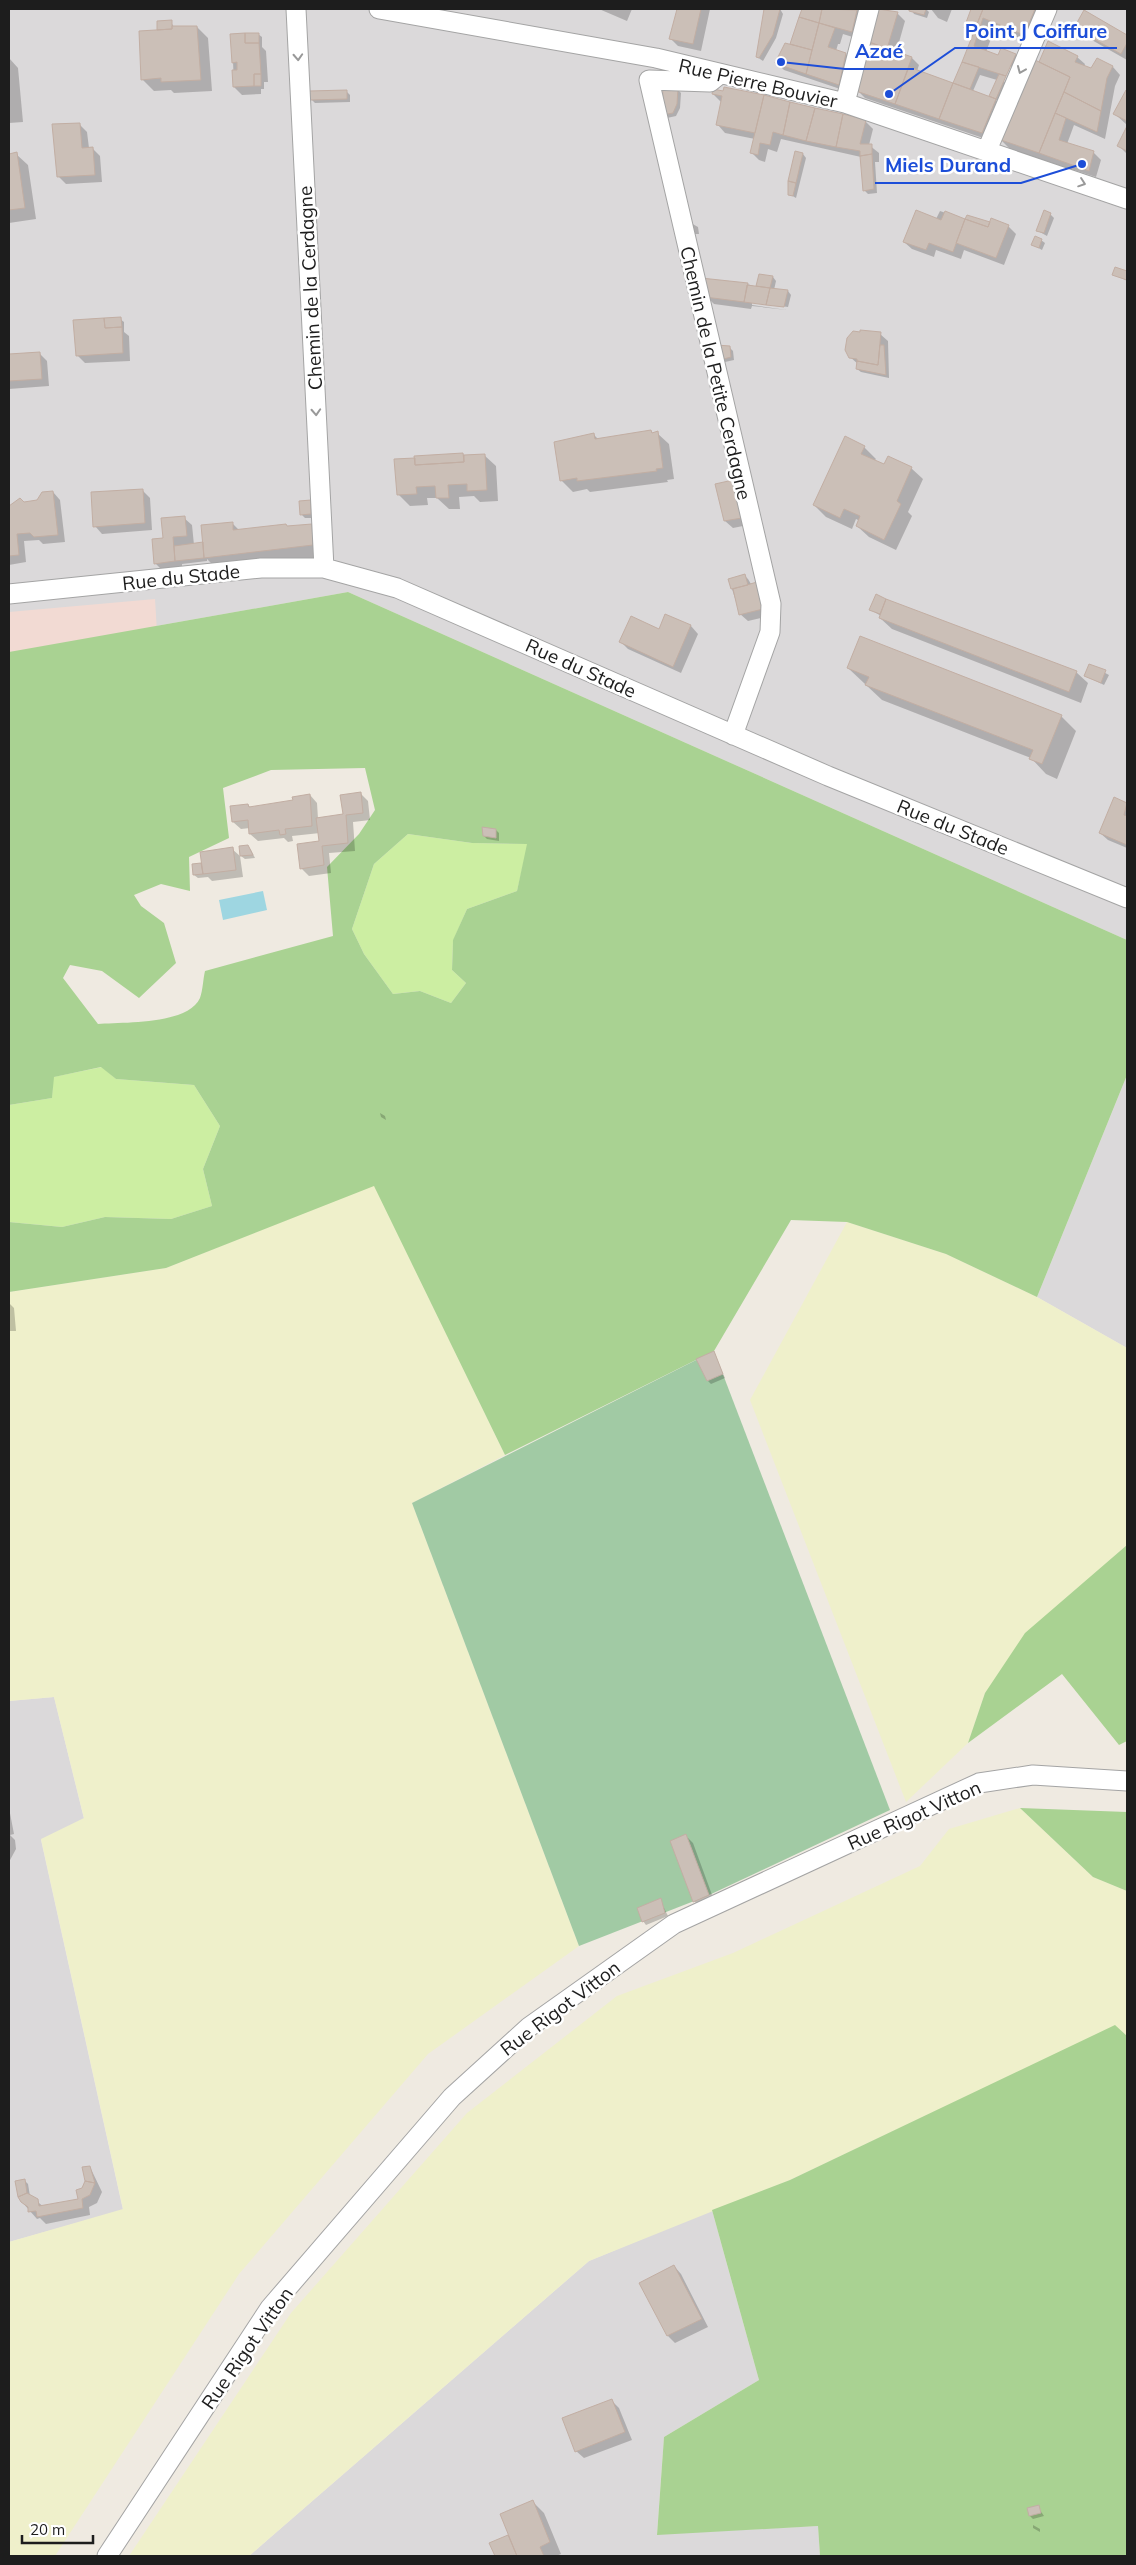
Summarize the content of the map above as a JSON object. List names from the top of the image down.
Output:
{
  "streets": {
    "street": [
      "Rue Pierre Bouvier",
      "Chemin de la Cerdagne",
      "Chemin de la Petite Cerdagne",
      "Rue du Stade",
      "Rue Rigot Vitton"
    ]
  },
  "crossings": [
    ["Rue Pierre Bouvier", "Chemin de la Petite Cerdagne"],
    ["Chemin de la Cerdagne", "Rue du Stade"],
    ["Chemin de la Petite Cerdagne", "Rue du Stade"]
  ],
  "one_way": ["Chemin de la Cerdagne"],
  "places": ["Azaé", "Point J Coiffure", "Miels Durand"],
  "scale_bar": "20 m"
}
